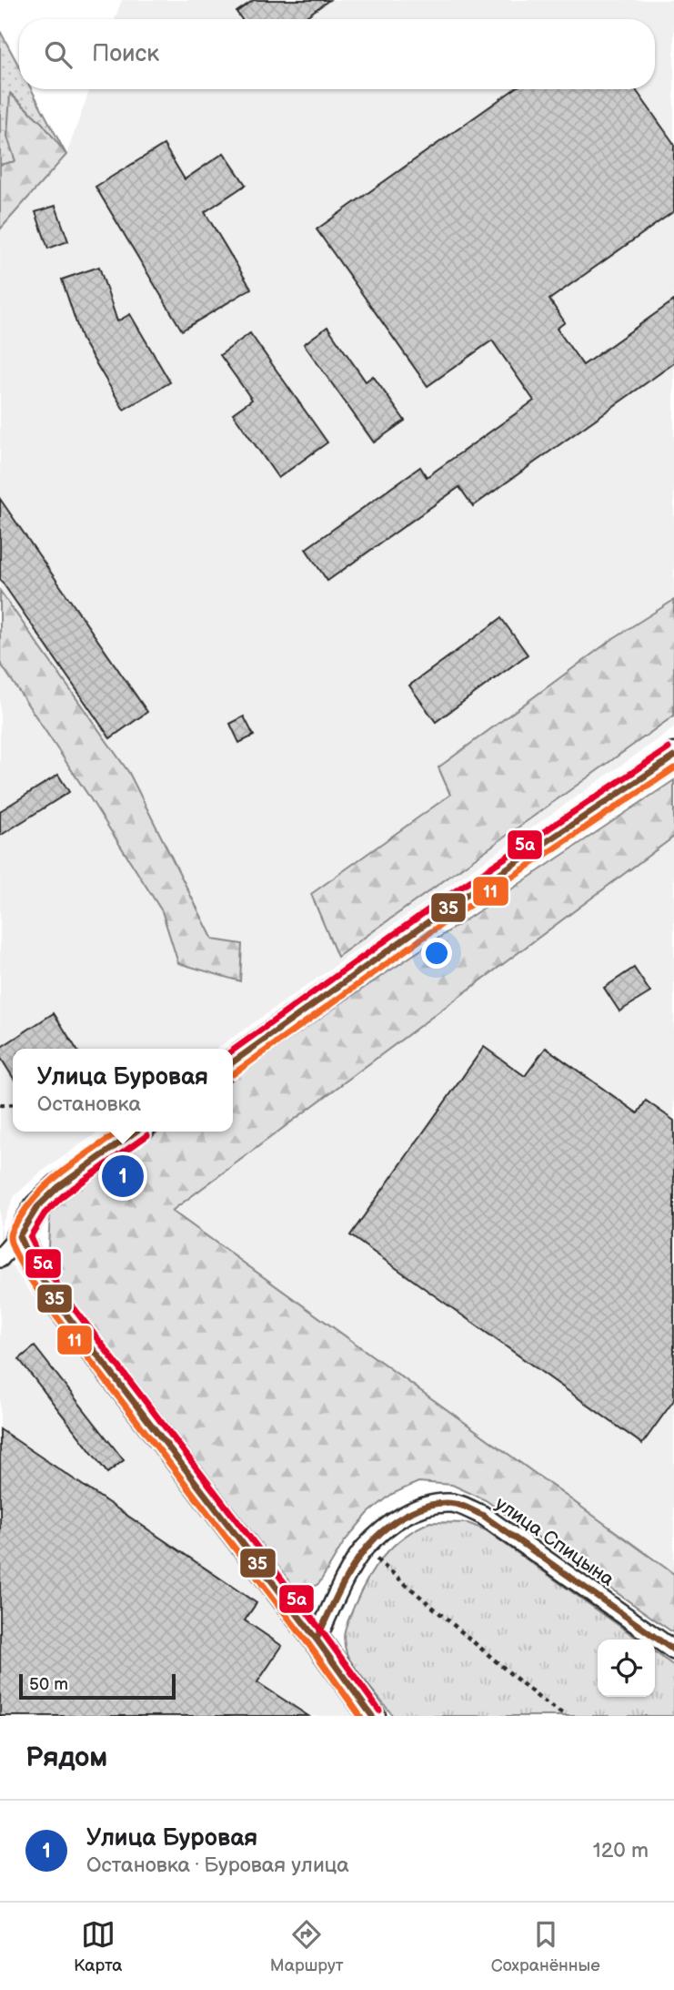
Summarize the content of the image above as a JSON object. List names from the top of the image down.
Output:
{
  "streets": {
    "street": ["улица Спицына"]
  },
  "lines": ["transit line 5а", "transit line 35", "transit line 11"],
  "scale_bar": "50 m",
  "page": {
    "search": "Поиск",
    "popup": ["Улица Буровая", "Остановка"],
    "pins": "1",
    "scale": "50 m",
    "heading": "Рядом",
    "list": [
      {
        "mark": "1",
        "name": "Улица Буровая",
        "note": "Остановка · Буровая улица",
        "value": "120 m"
      }
    ],
    "nav": ["Карта", "Маршрут", "Сохранённые"]
  }
}
